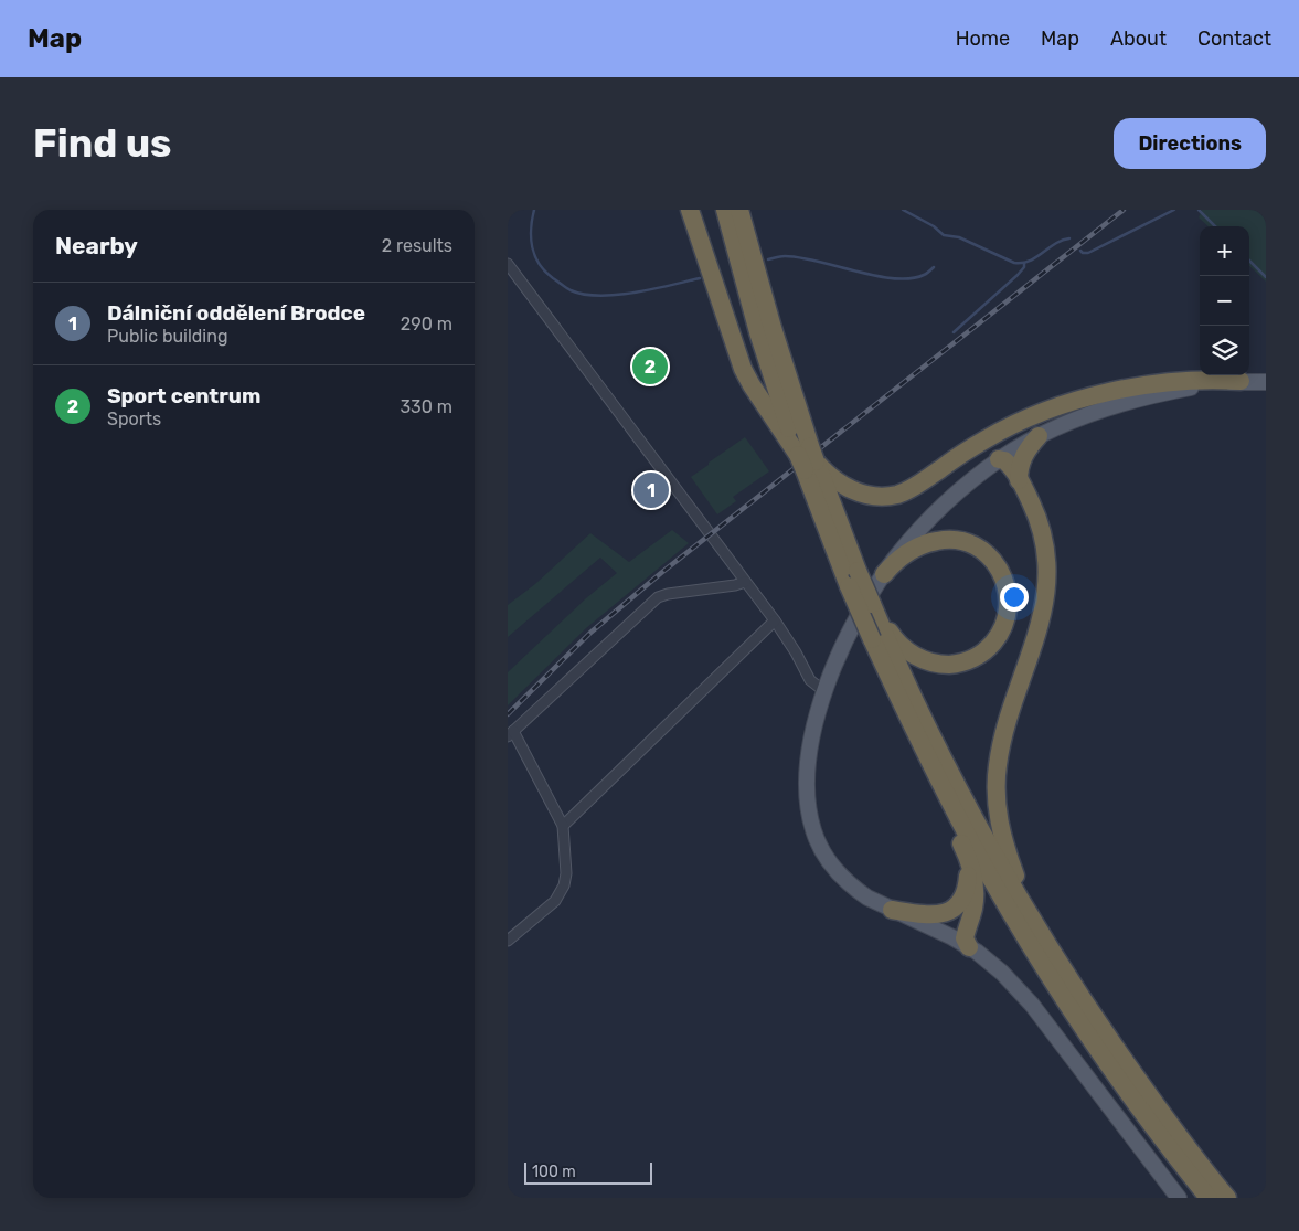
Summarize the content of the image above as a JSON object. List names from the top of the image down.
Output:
{
  "scale_bar": "100 m",
  "page": {
    "header": "Map",
    "nav": [
      "Home",
      "Map",
      "About",
      "Contact"
    ],
    "buttons": "Directions",
    "title": "Find us",
    "heading": ["Nearby", "2 results"],
    "map_buttons": ["+", "−"],
    "list": [
      {
        "mark": "1",
        "name": "Dálniční oddělení Brodce",
        "note": "Public building",
        "value": "290 m"
      },
      {
        "mark": "2",
        "name": "Sport centrum",
        "note": "Sports",
        "value": "330 m"
      }
    ],
    "pins": ["2", "1"],
    "scale": "100 m"
  }
}
